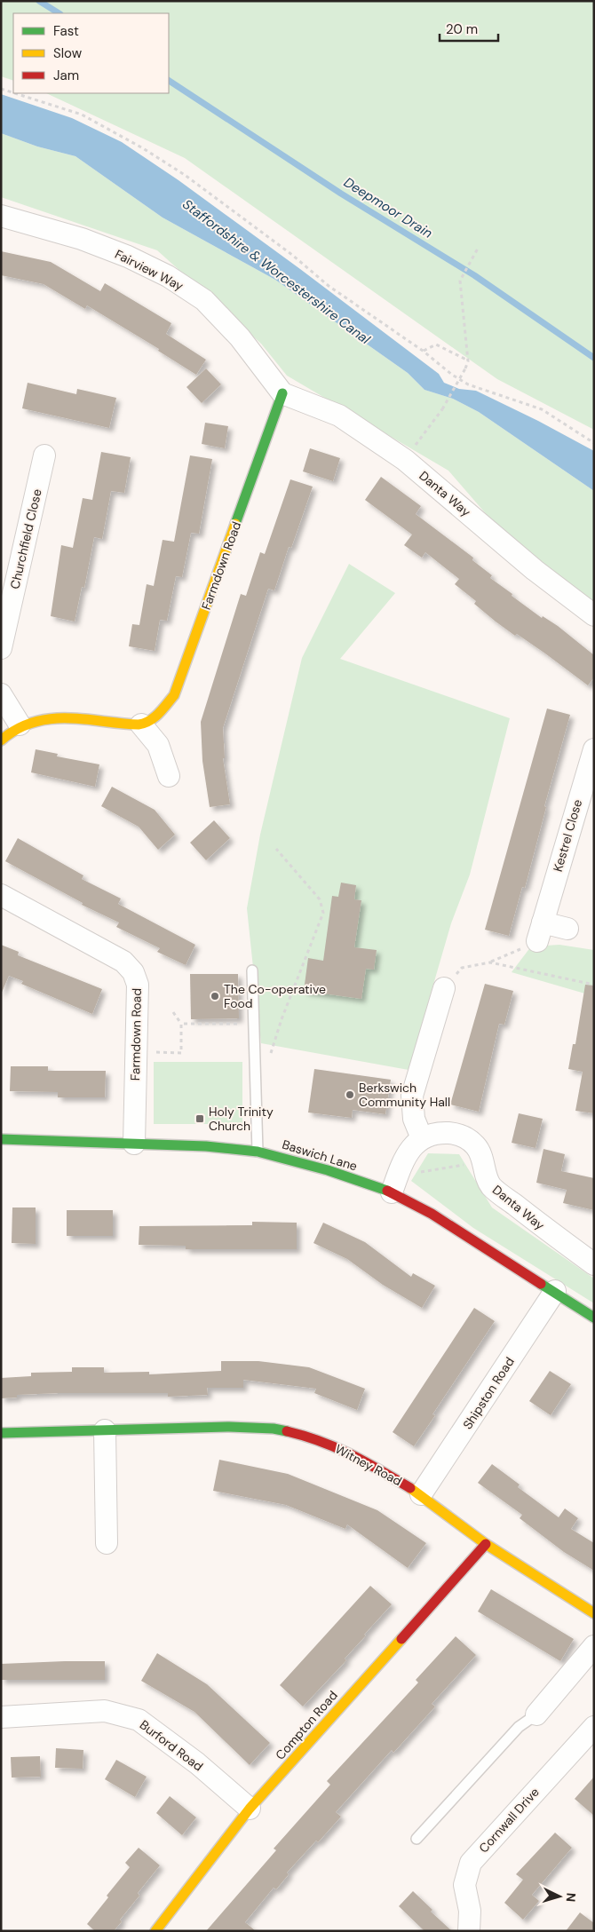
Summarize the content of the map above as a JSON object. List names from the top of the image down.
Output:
{
  "streets": {
    "street": [
      "Fairview Way",
      "Danta Way",
      "Churchfield Close",
      "Farmdown Road",
      "Kestrel Close",
      "Baswich Lane",
      "Shipston Road",
      "Witney Road",
      "Compton Road",
      "Burford Road",
      "Cornwall Drive"
    ]
  },
  "crossings": [
    ["Fairview Way", "Danta Way"],
    ["Fairview Way", "Farmdown Road"],
    ["Danta Way", "Farmdown Road"],
    ["Farmdown Road", "Baswich Lane"],
    ["Baswich Lane", "Shipston Road"],
    ["Shipston Road", "Witney Road"],
    ["Witney Road", "Compton Road"],
    ["Compton Road", "Burford Road"]
  ],
  "water": ["Deepmoor Drain", "Staffordshire & Worcestershire Canal"],
  "places": {
    "other": ["The Co-operative Food", "Berkswich Community Hall"],
    "transit": ["Holy Trinity Church"]
  },
  "legend": ["Fast", "Slow", "Jam"],
  "scale_bar": "20 m",
  "north": "right"
}
